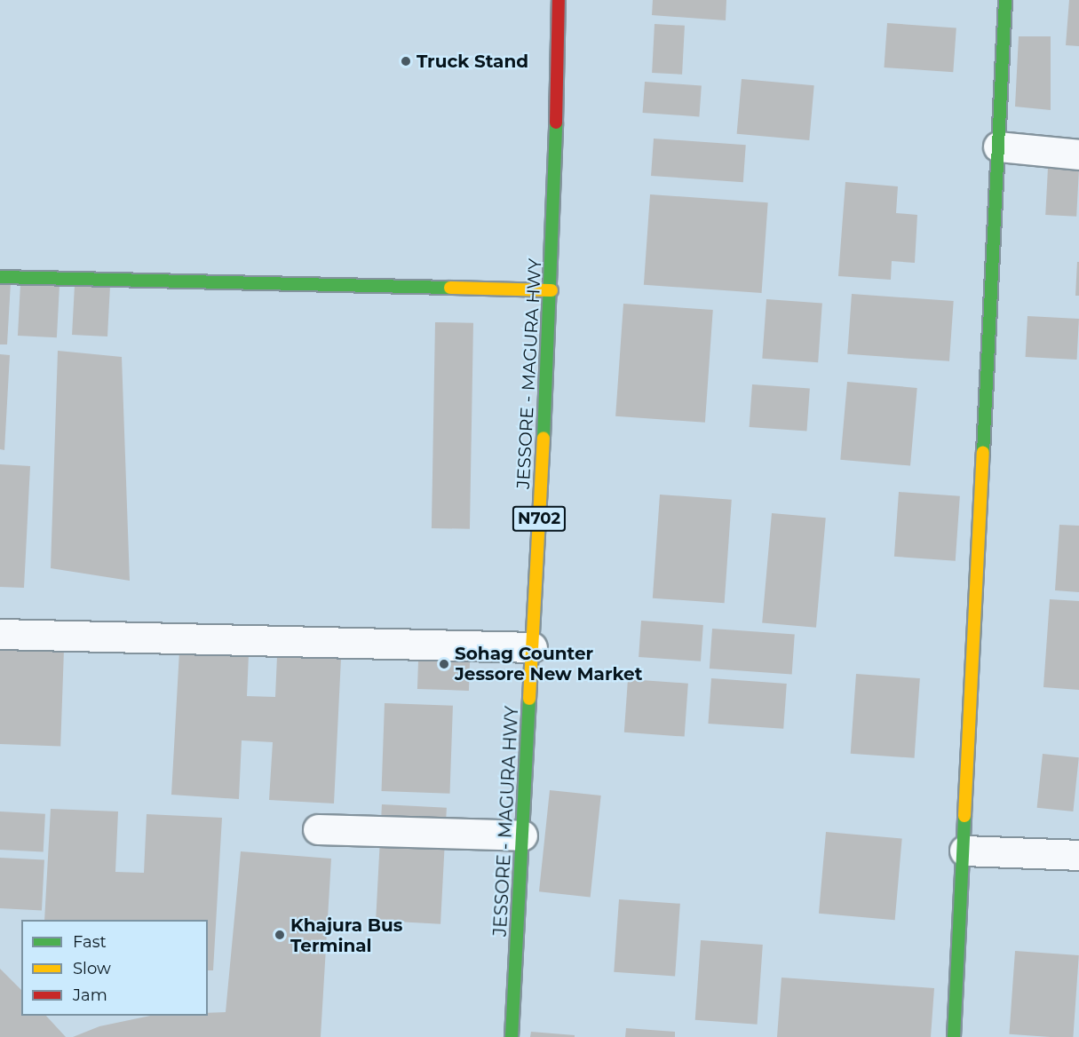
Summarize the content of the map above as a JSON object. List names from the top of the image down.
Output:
{
  "streets": {
    "main road": ["JESSORE - MAGURA HWY", "N702"]
  },
  "places": ["Truck Stand", "Sohag Counter Jessore New Market", "Khajura Bus Terminal"],
  "legend": ["Fast", "Slow", "Jam"]
}
